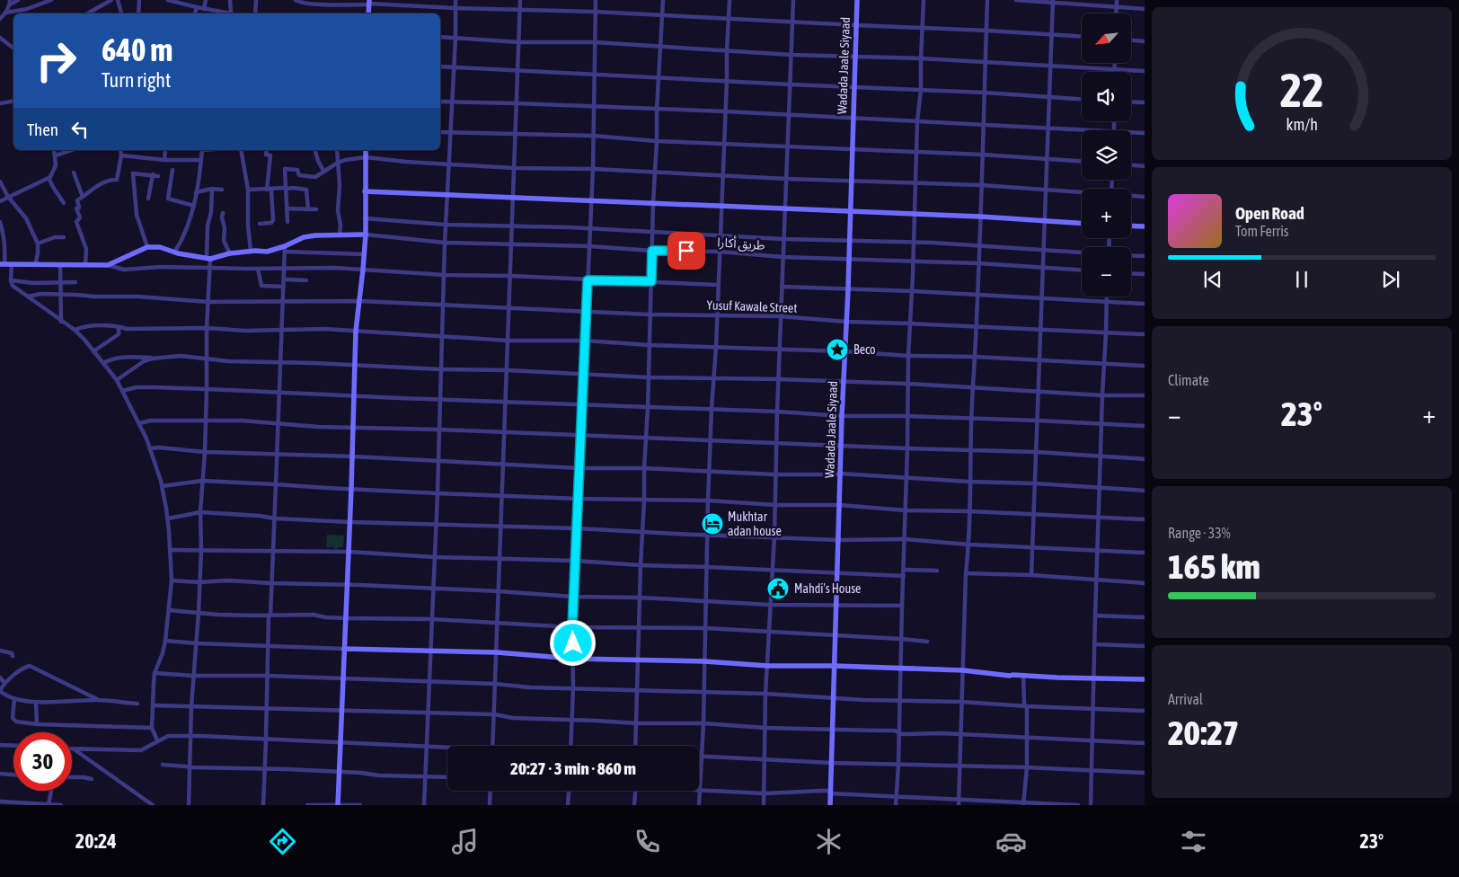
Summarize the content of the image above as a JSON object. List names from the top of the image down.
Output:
{
  "streets": {
    "street": ["Wadada Jaale Siyaad", "طريق أكارا", "Yusuf Kawale Street"]
  },
  "crossings": [
    ["Wadada Jaale Siyaad", "طريق أكارا"],
    ["Wadada Jaale Siyaad", "Yusuf Kawale Street"]
  ],
  "places": {
    "place": ["Beco"],
    "hotel": ["Mukhtar adan house"],
    "public building": ["Mahdi's House"]
  },
  "north": "bottom left",
  "page": {
    "map_buttons": ["+", "−"],
    "turn": ["640 m", "Turn right"],
    "then": "Then",
    "song": ["Open Road", "Tom Ferris"],
    "tile": [
      "Climate",
      ["Range · 33%", "165 km"],
      ["Arrival", "20:27"]
    ],
    "heat": ["−", "23°", "+"],
    "limit": "30",
    "trip": "20:27 · 3 min · 860 m",
    "tabs": ["20:24", "23°"],
    "gauge": ["22", "km/h"]
  }
}
